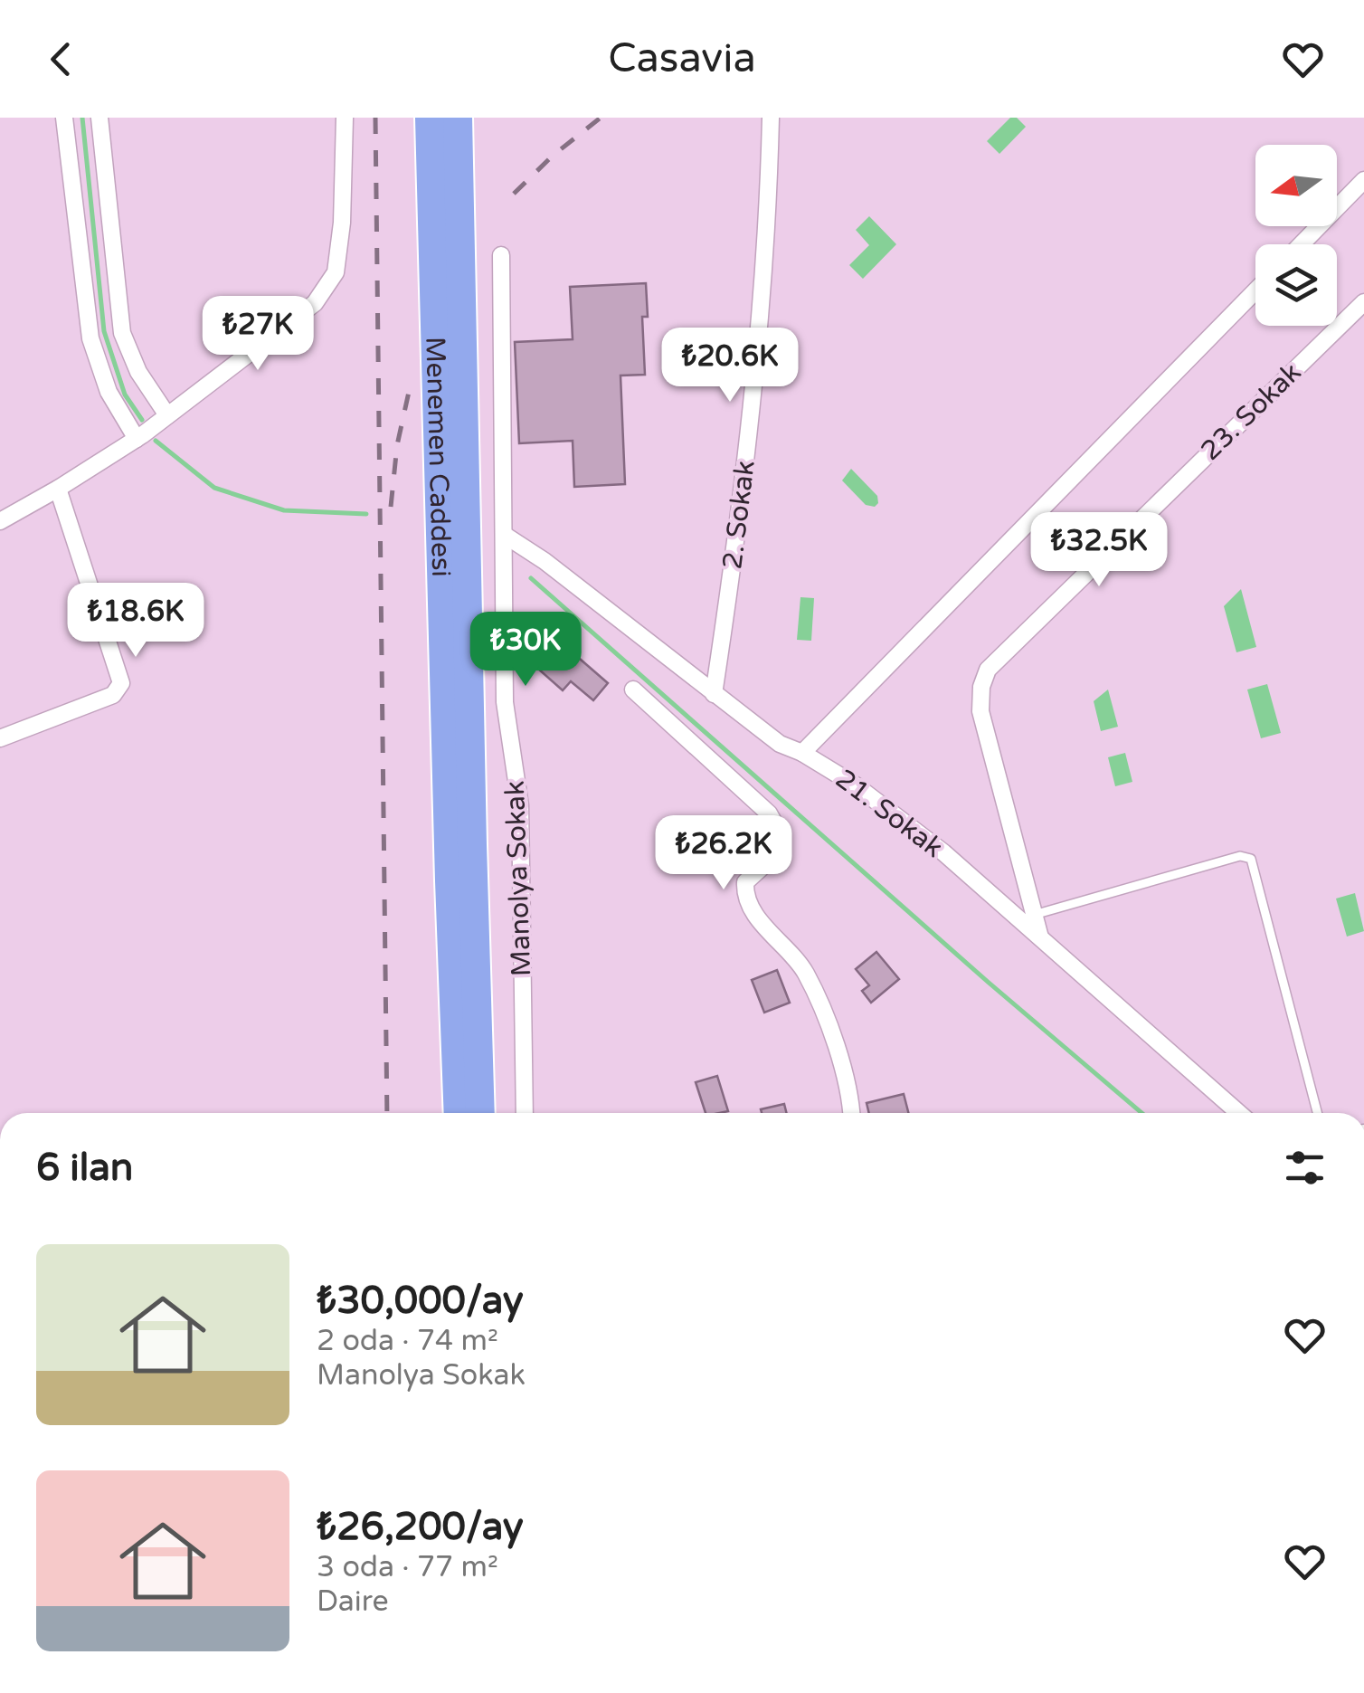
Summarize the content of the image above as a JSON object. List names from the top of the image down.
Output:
{
  "streets": {
    "highway": ["Menemen Caddesi"],
    "street": [
      "23. Sokak",
      "2. Sokak",
      "21. Sokak",
      "Manolya Sokak"
    ]
  },
  "crossings": [
    ["23. Sokak", "21. Sokak"],
    ["2. Sokak", "21. Sokak"],
    ["21. Sokak", "Manolya Sokak"]
  ],
  "north": "left",
  "page": {
    "header": "Casavia",
    "price": [
      "₺27K",
      "₺20.6K",
      "₺32.5K",
      "₺18.6K",
      "₺30K",
      "₺26.2K"
    ],
    "heading": "6 ilan",
    "list": [
      {
        "name": "₺30,000/ay",
        "note": "2 oda · 74 m² · Manolya Sokak"
      },
      {
        "name": "₺26,200/ay",
        "note": "3 oda · 77 m² · Daire"
      }
    ]
  }
}
